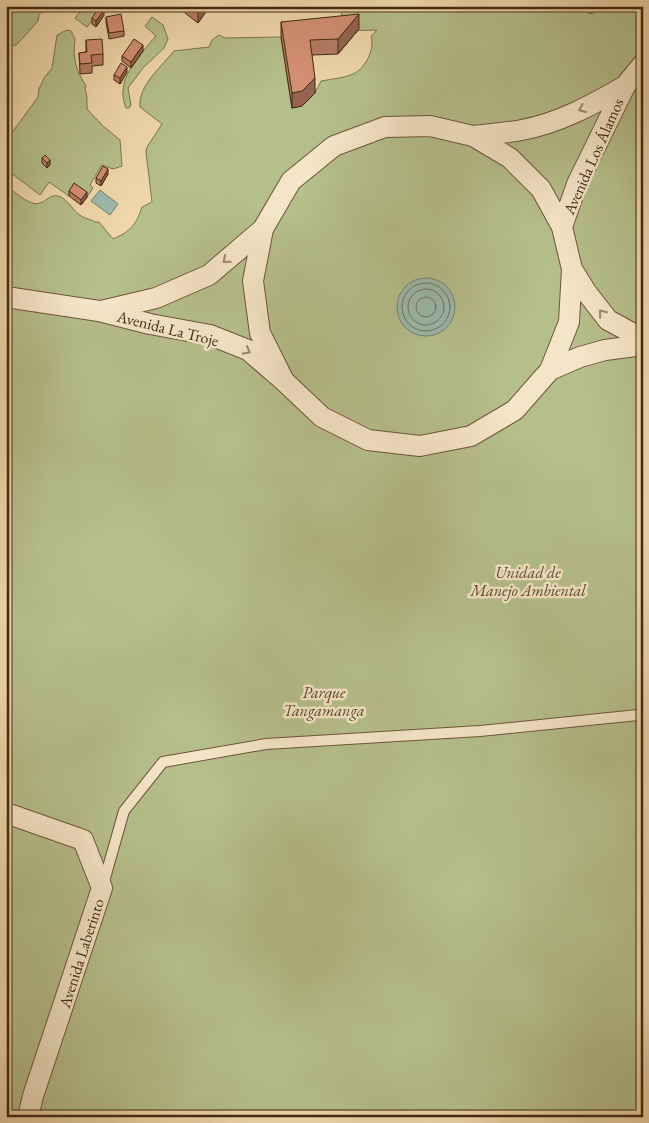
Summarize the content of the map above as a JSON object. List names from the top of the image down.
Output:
{
  "streets": {
    "street": ["Avenida Los Álamos", "Avenida La Troje", "Avenida Laberinto"]
  },
  "one_way": ["Avenida Los Álamos"],
  "parks": ["Unidad de Manejo Ambiental", "Parque Tangamanga"]
}
